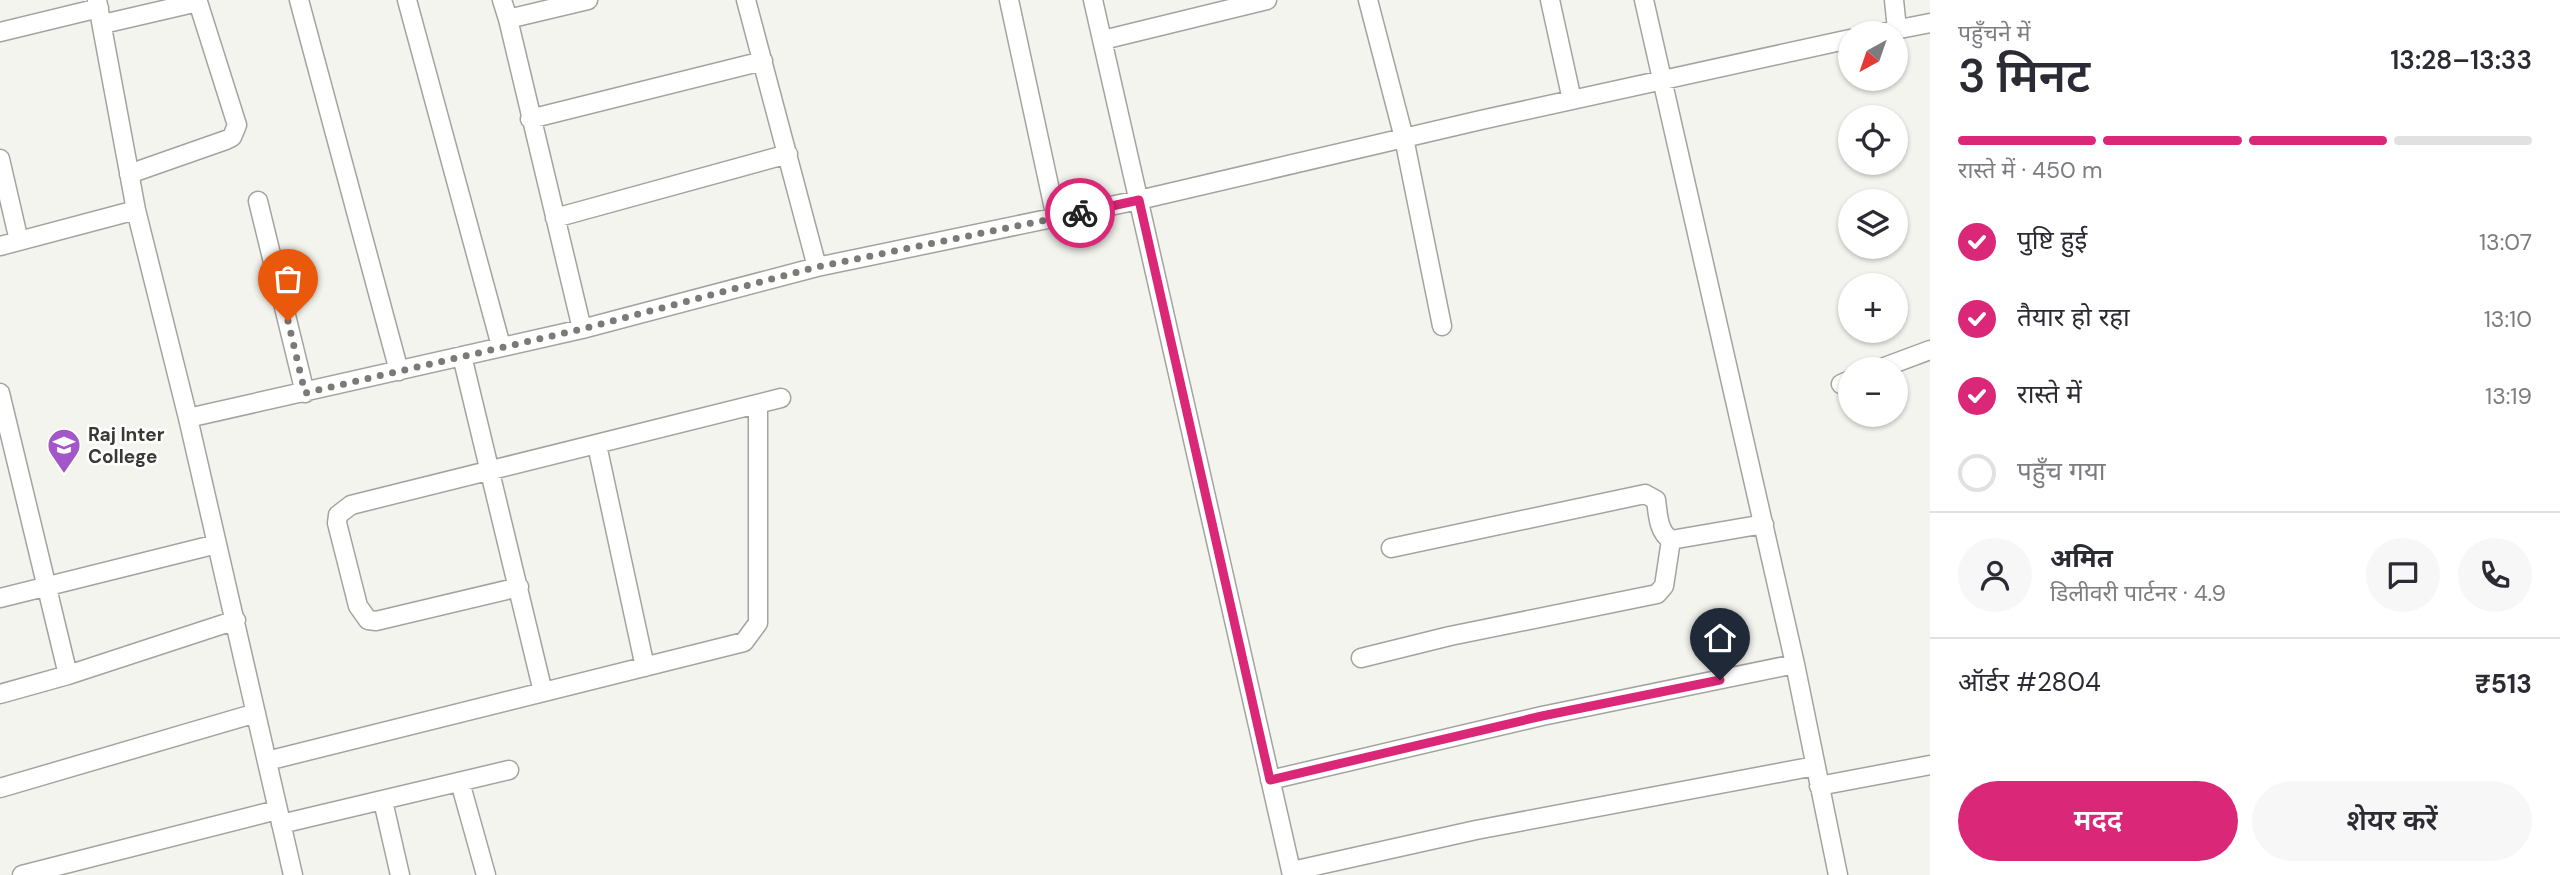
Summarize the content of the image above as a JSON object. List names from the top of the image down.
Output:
{
  "places": {
    "school or university": ["Raj Inter College"]
  },
  "north": "bottom left",
  "page": {
    "heading": ["3 मिनट", "पहुँचने में", "13:28–13:33"],
    "panel": [
      "अमित",
      "डिलीवरी पार्टनर · 4.9",
      "ऑर्डर #2804",
      "₹513"
    ],
    "map_buttons": ["+", "−"],
    "bar": "रास्ते में · 450 m",
    "list": [
      ["पुष्टि हुई", "13:07"],
      ["तैयार हो रहा", "13:10"],
      ["रास्ते में", "13:19"],
      "पहुँच गया"
    ],
    "buttons": ["मदद", "शेयर करें"]
  }
}
